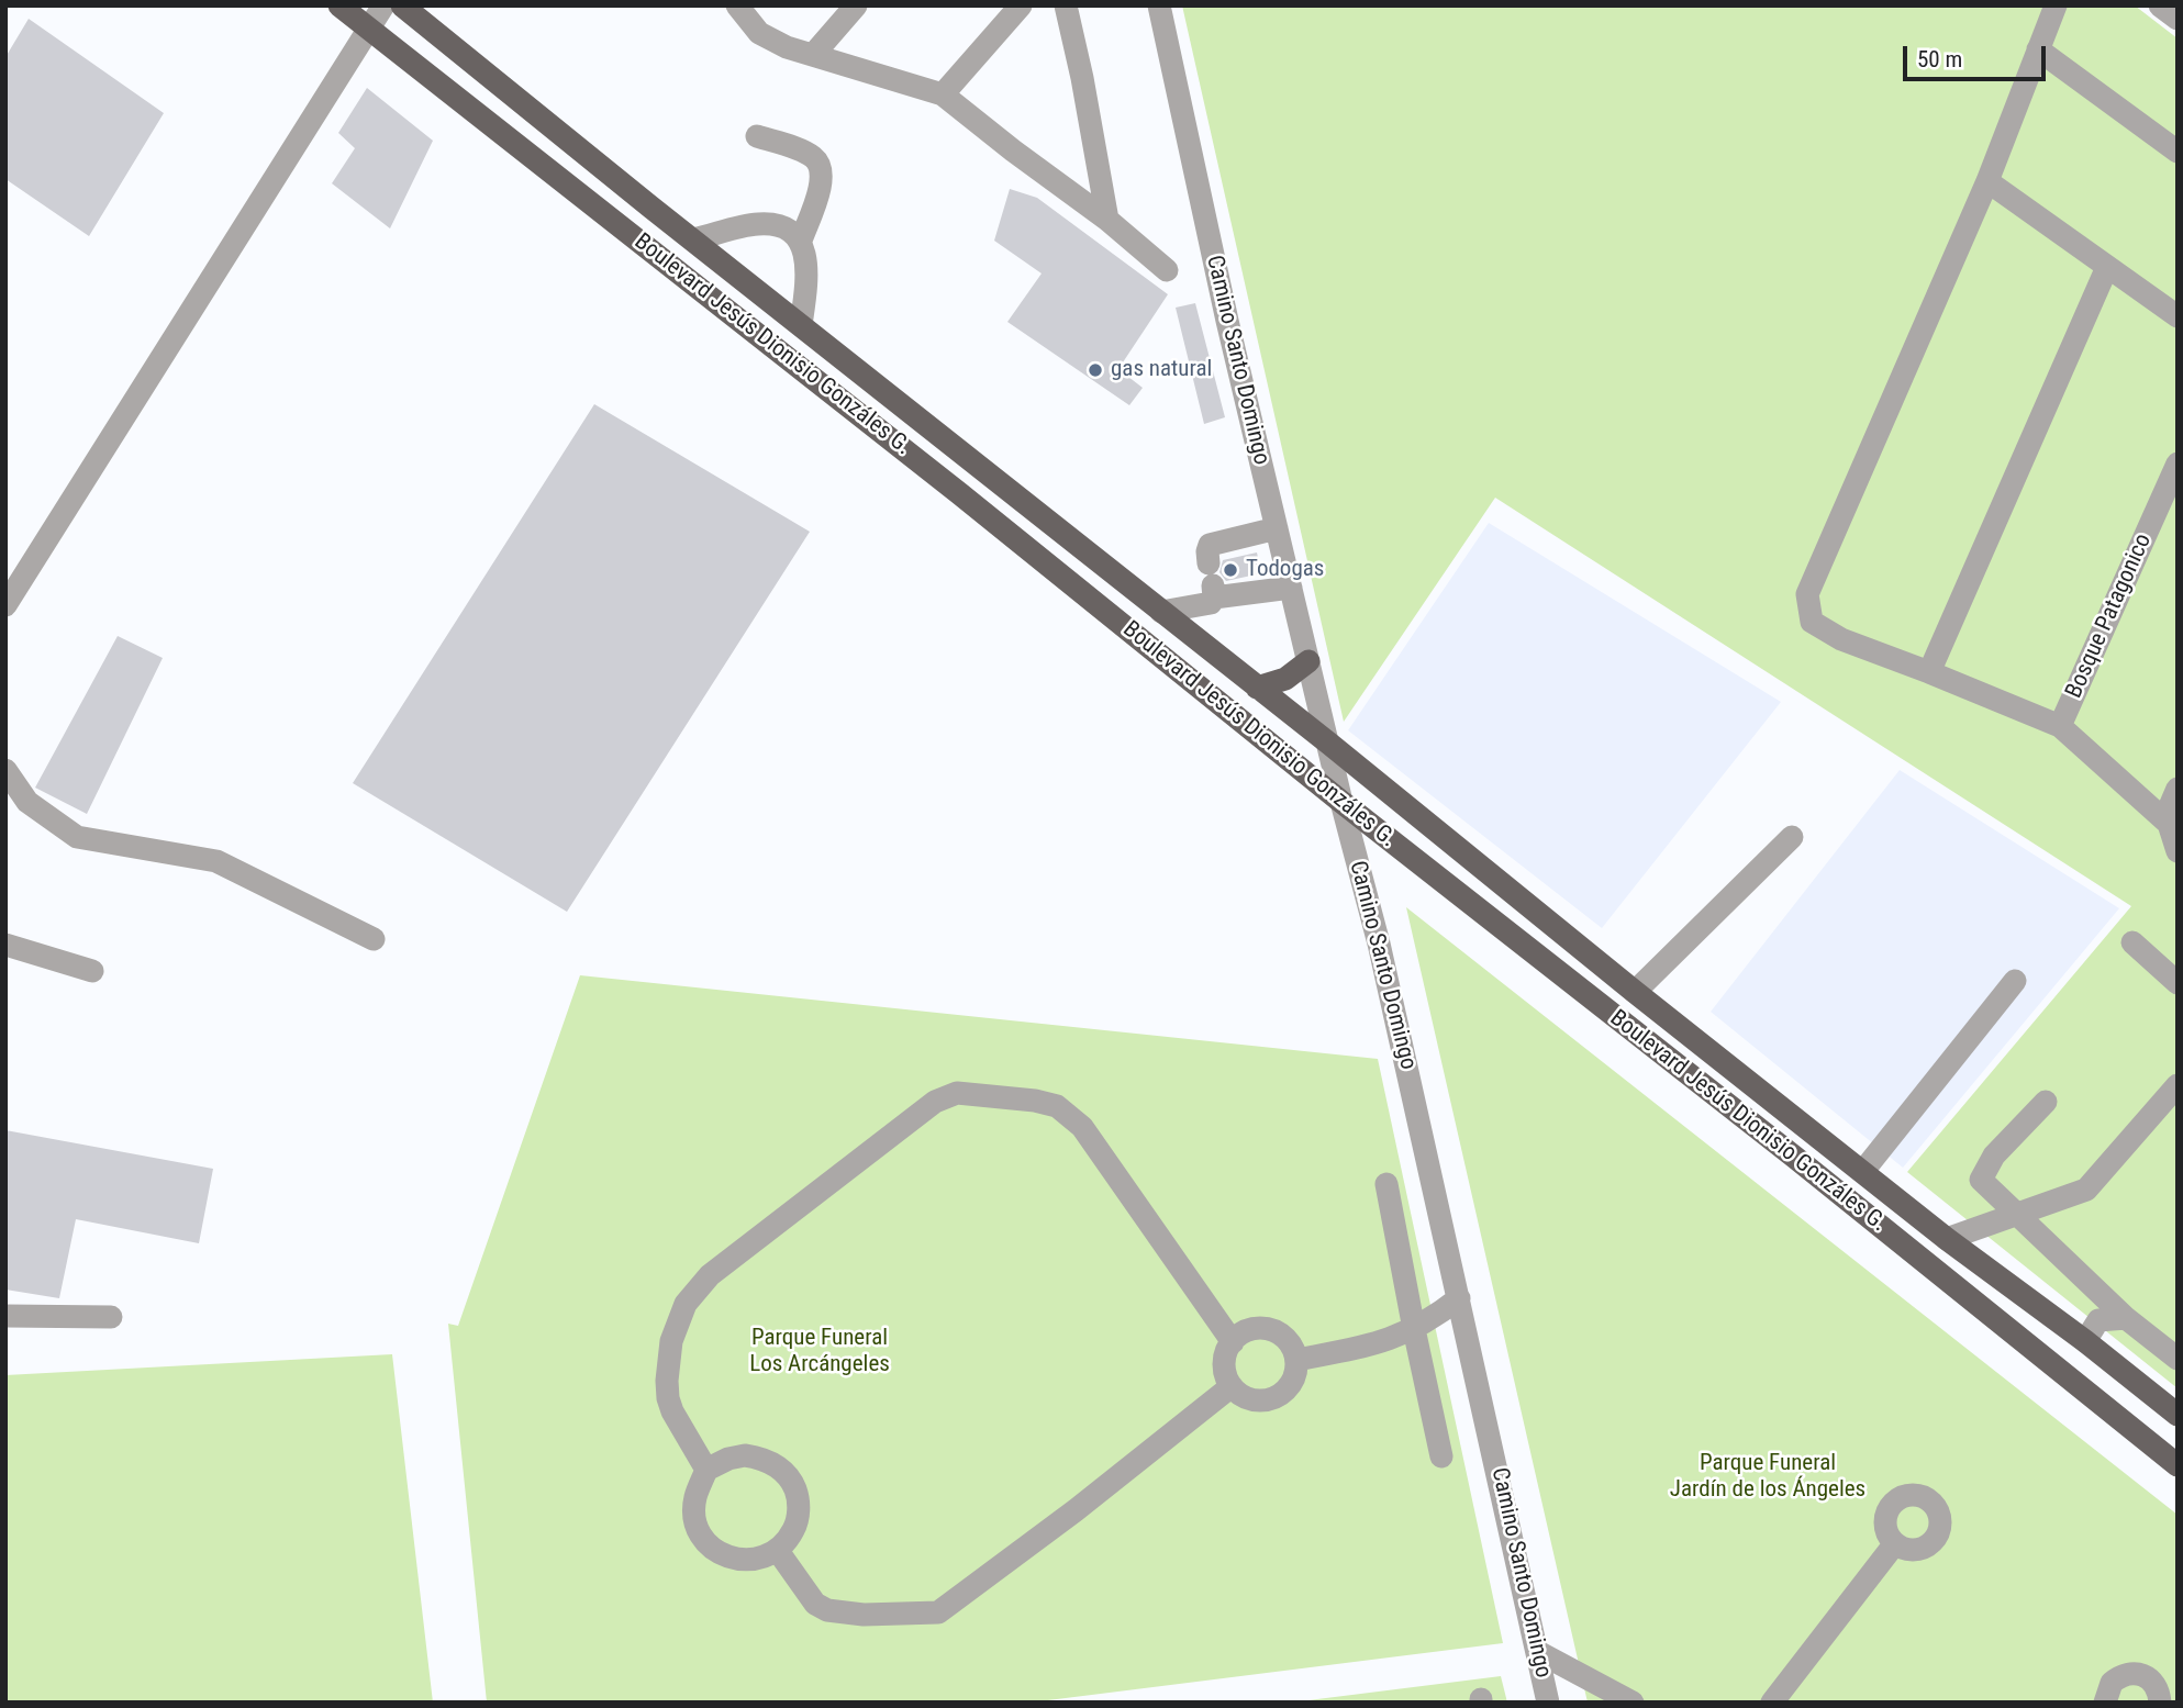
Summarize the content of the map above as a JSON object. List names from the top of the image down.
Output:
{
  "streets": {
    "main road": ["Boulevard Jesús Dionisio Gonzáles G."],
    "street": ["Camino Santo Domingo", "Bosque Patagonico"]
  },
  "crossings": [
    ["Boulevard Jesús Dionisio Gonzáles G.", "Camino Santo Domingo"]
  ],
  "parks": ["Parque Funeral Los Arcángeles", "Parque Funeral Jardín de los Ángeles"],
  "places": ["gas natural", "Todogas"],
  "scale_bar": "50 m"
}
